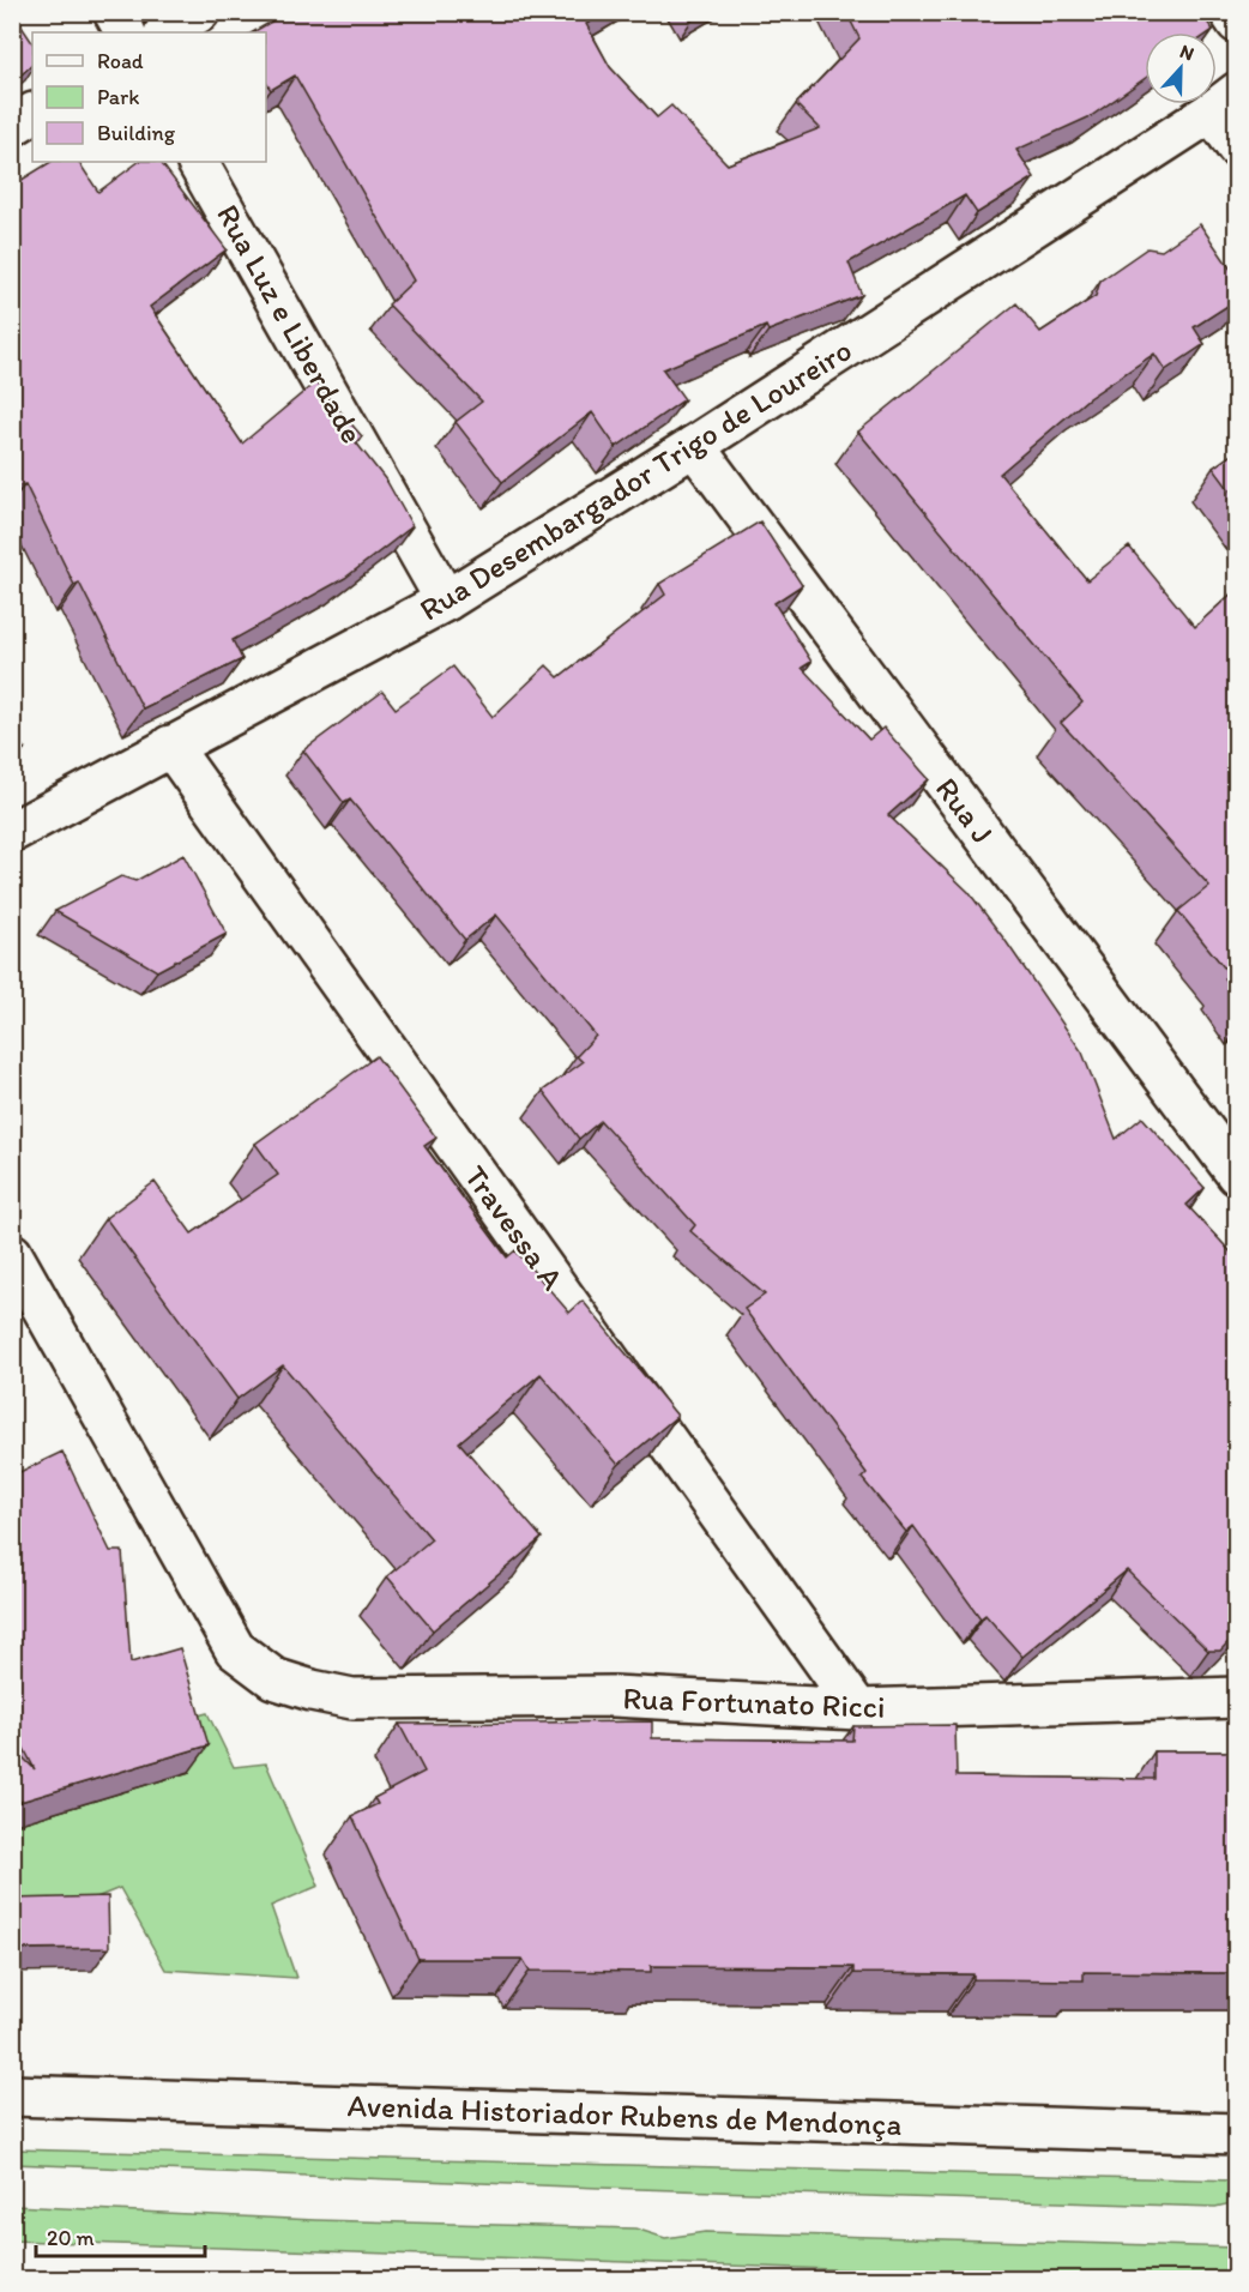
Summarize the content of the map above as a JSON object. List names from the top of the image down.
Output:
{
  "streets": {
    "street": [
      "Rua Luz e Liberdade",
      "Rua Desembargador Trigo de Loureiro",
      "Rua J",
      "Travessa A",
      "Rua Fortunato Ricci",
      "Avenida Historiador Rubens de Mendonça"
    ]
  },
  "crossings": [
    ["Rua Luz e Liberdade", "Rua Desembargador Trigo de Loureiro"],
    ["Rua Desembargador Trigo de Loureiro", "Rua J"],
    ["Rua Desembargador Trigo de Loureiro", "Travessa A"],
    ["Travessa A", "Rua Fortunato Ricci"]
  ],
  "legend": ["Road", "Park", "Building"],
  "scale_bar": "20 m",
  "north": "top"
}
